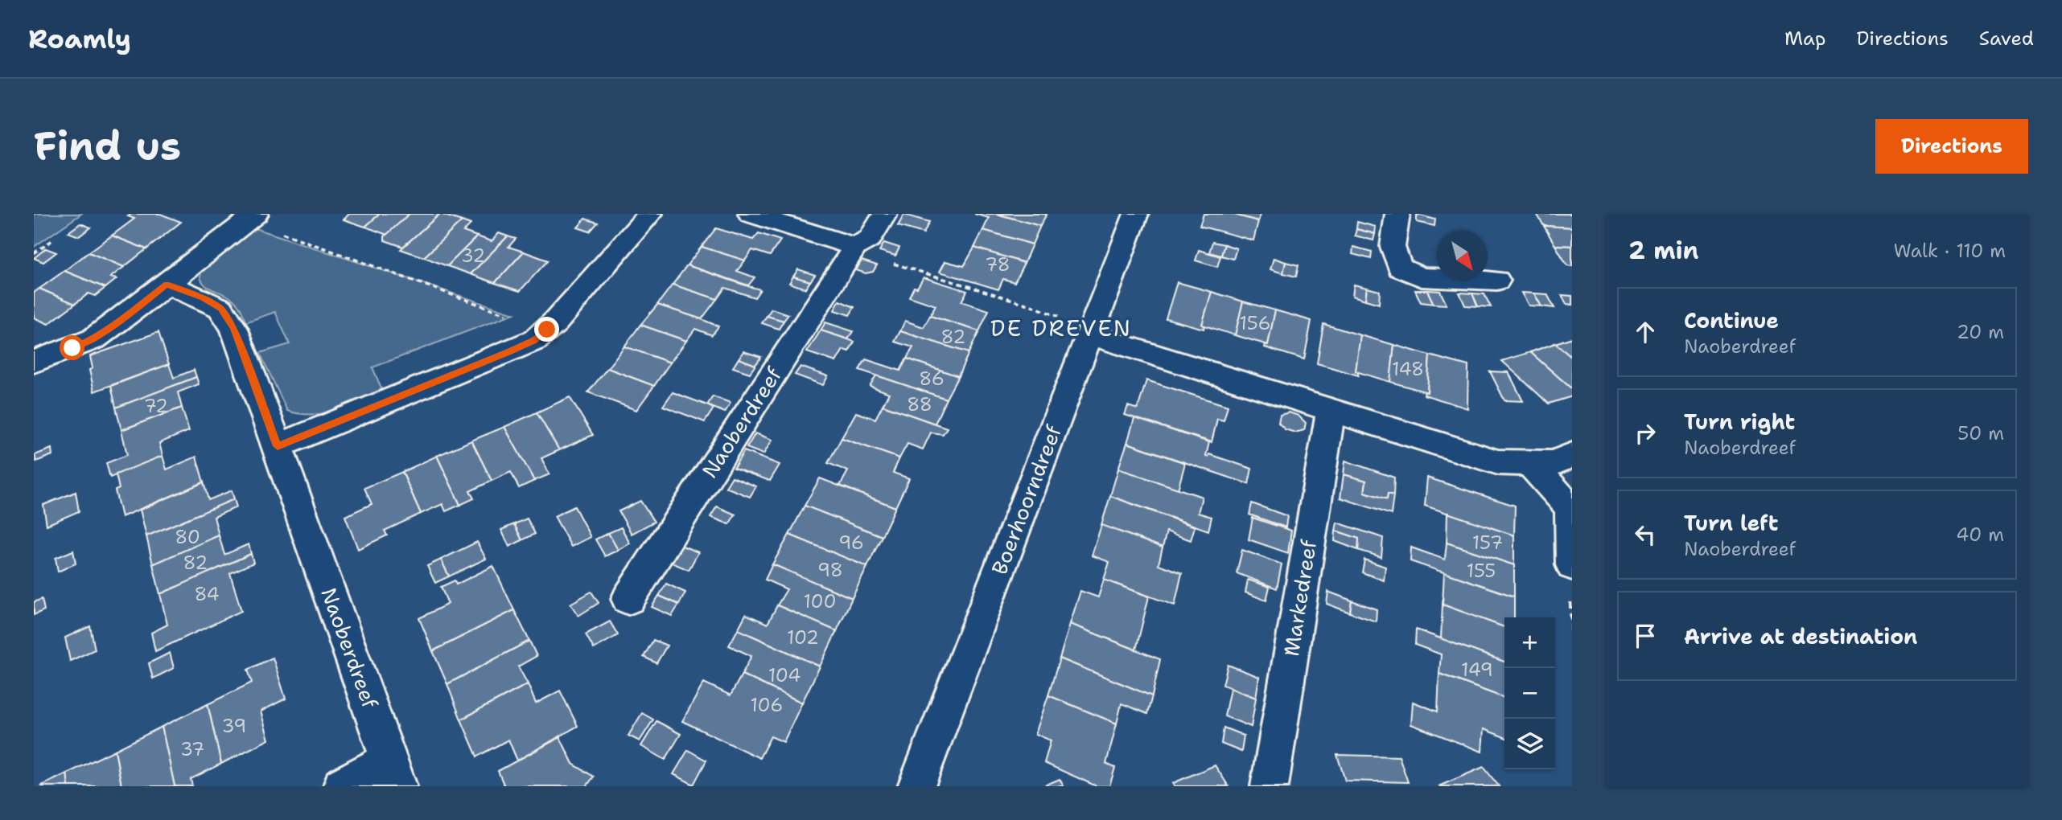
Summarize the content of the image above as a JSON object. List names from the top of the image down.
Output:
{
  "streets": {
    "street": ["Naoberdreef", "Boerhoorndreef", "Markedreef"]
  },
  "districts": ["DE DREVEN"],
  "house_numbers": [
    "32",
    "78",
    "156",
    "82",
    "148",
    "86",
    "88",
    "72",
    "80",
    "96",
    "157",
    "82",
    "98",
    "155",
    "84",
    "100",
    "102",
    "149",
    "104",
    "106",
    "39",
    "37"
  ],
  "north": "bottom right",
  "page": {
    "header": "Roamly",
    "nav": ["Map", "Directions", "Saved"],
    "buttons": "Directions",
    "title": "Find us",
    "heading": ["2 min", "Walk · 110 m"],
    "list": [
      ["Continue", "Naoberdreef", "20 m"],
      ["Turn right", "Naoberdreef", "50 m"],
      ["Turn left", "Naoberdreef", "40 m"],
      "Arrive at destination"
    ],
    "map_buttons": ["+", "−"]
  }
}
